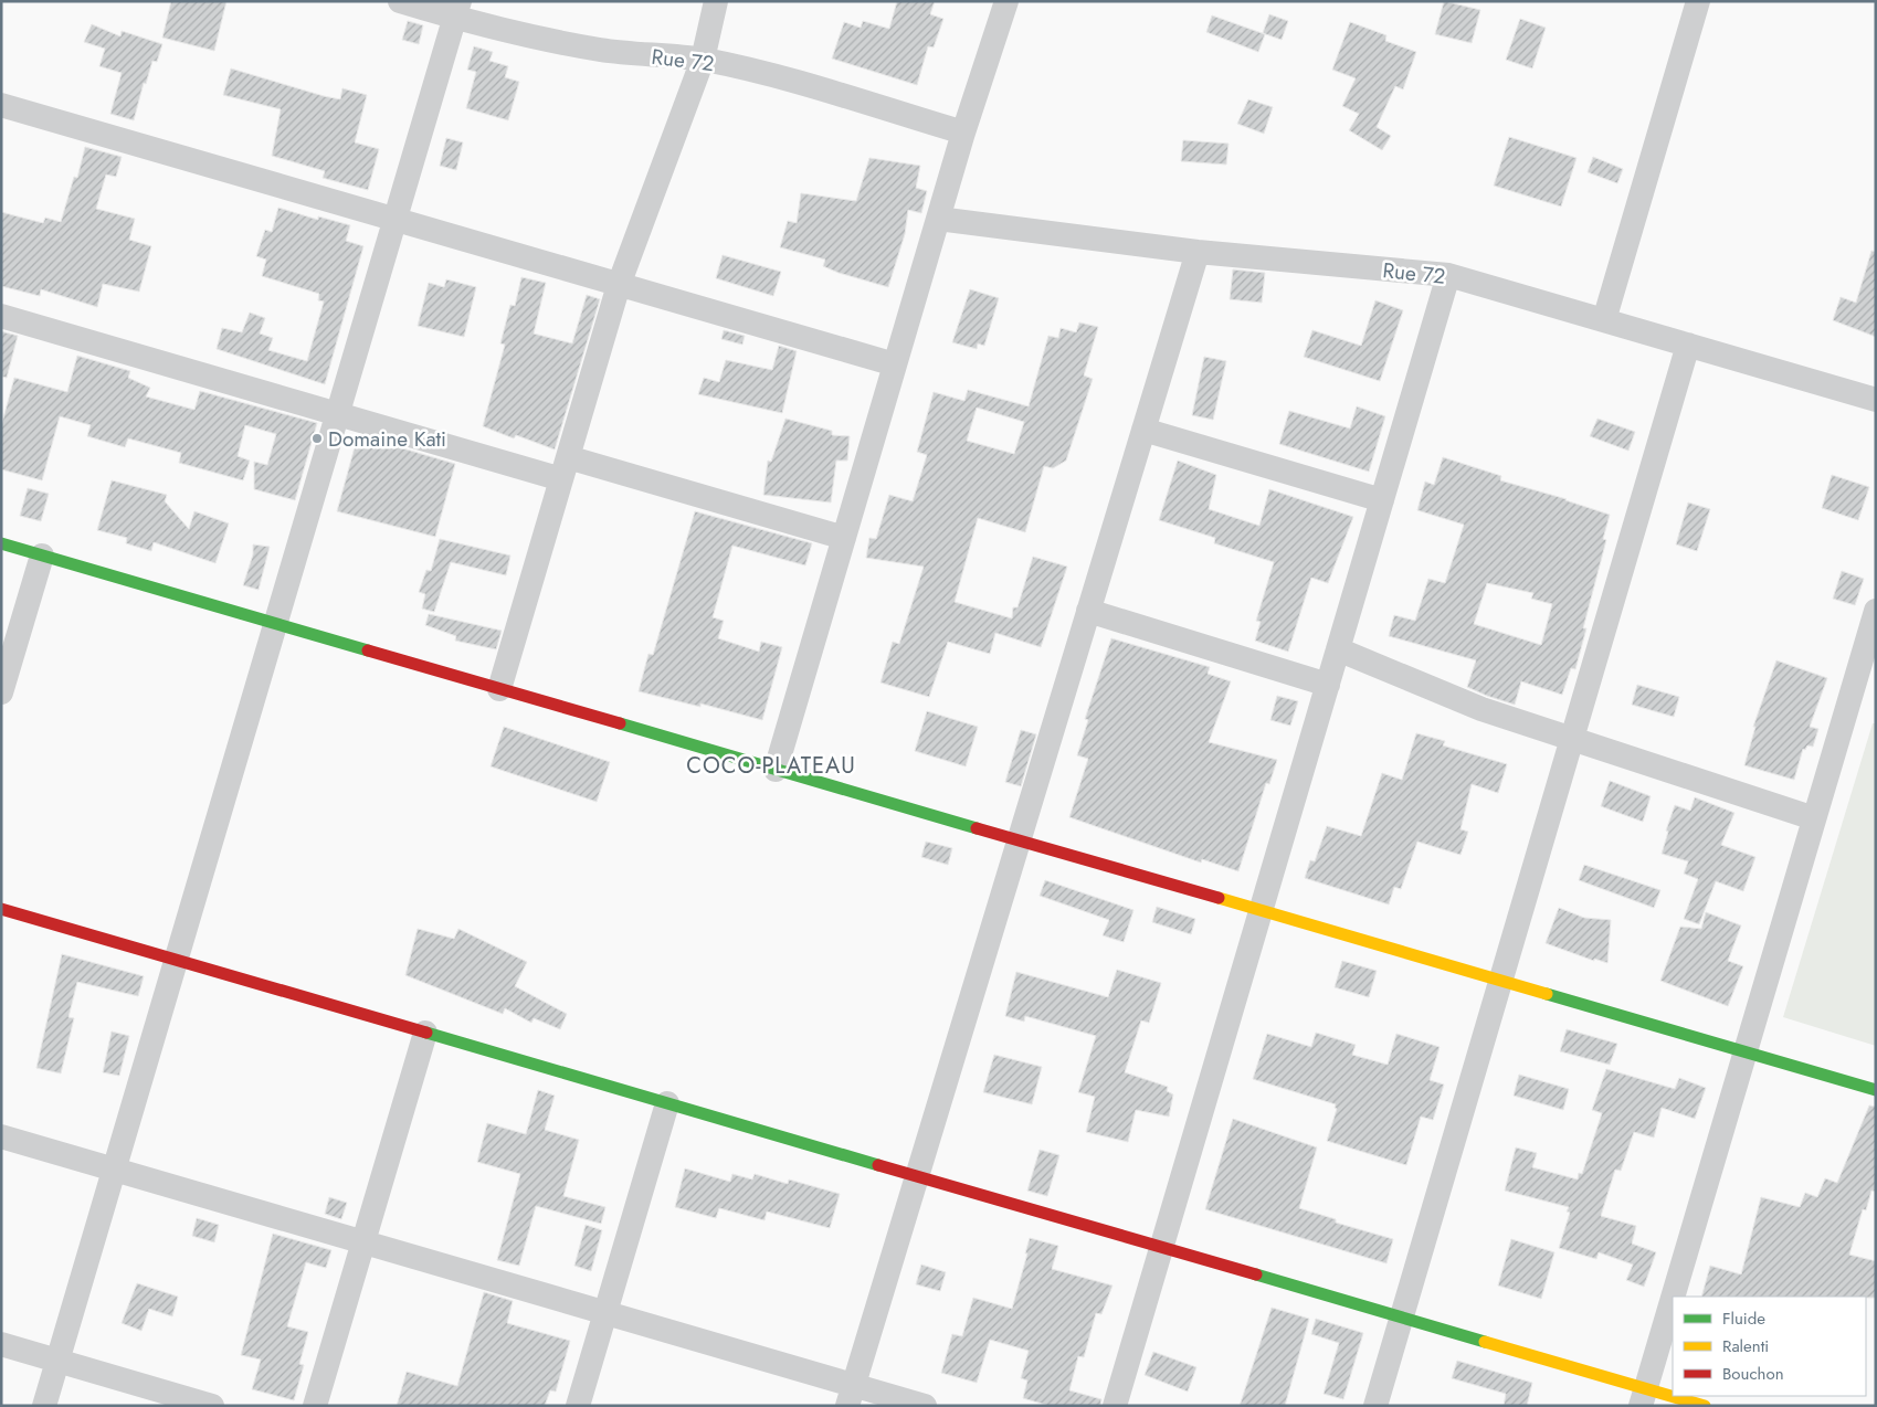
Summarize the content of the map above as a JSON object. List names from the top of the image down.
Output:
{
  "streets": {
    "street": ["Rue 72"]
  },
  "districts": ["COCO-PLATEAU"],
  "places": ["Domaine Kati"],
  "legend": ["Fluide", "Ralenti", "Bouchon"]
}
